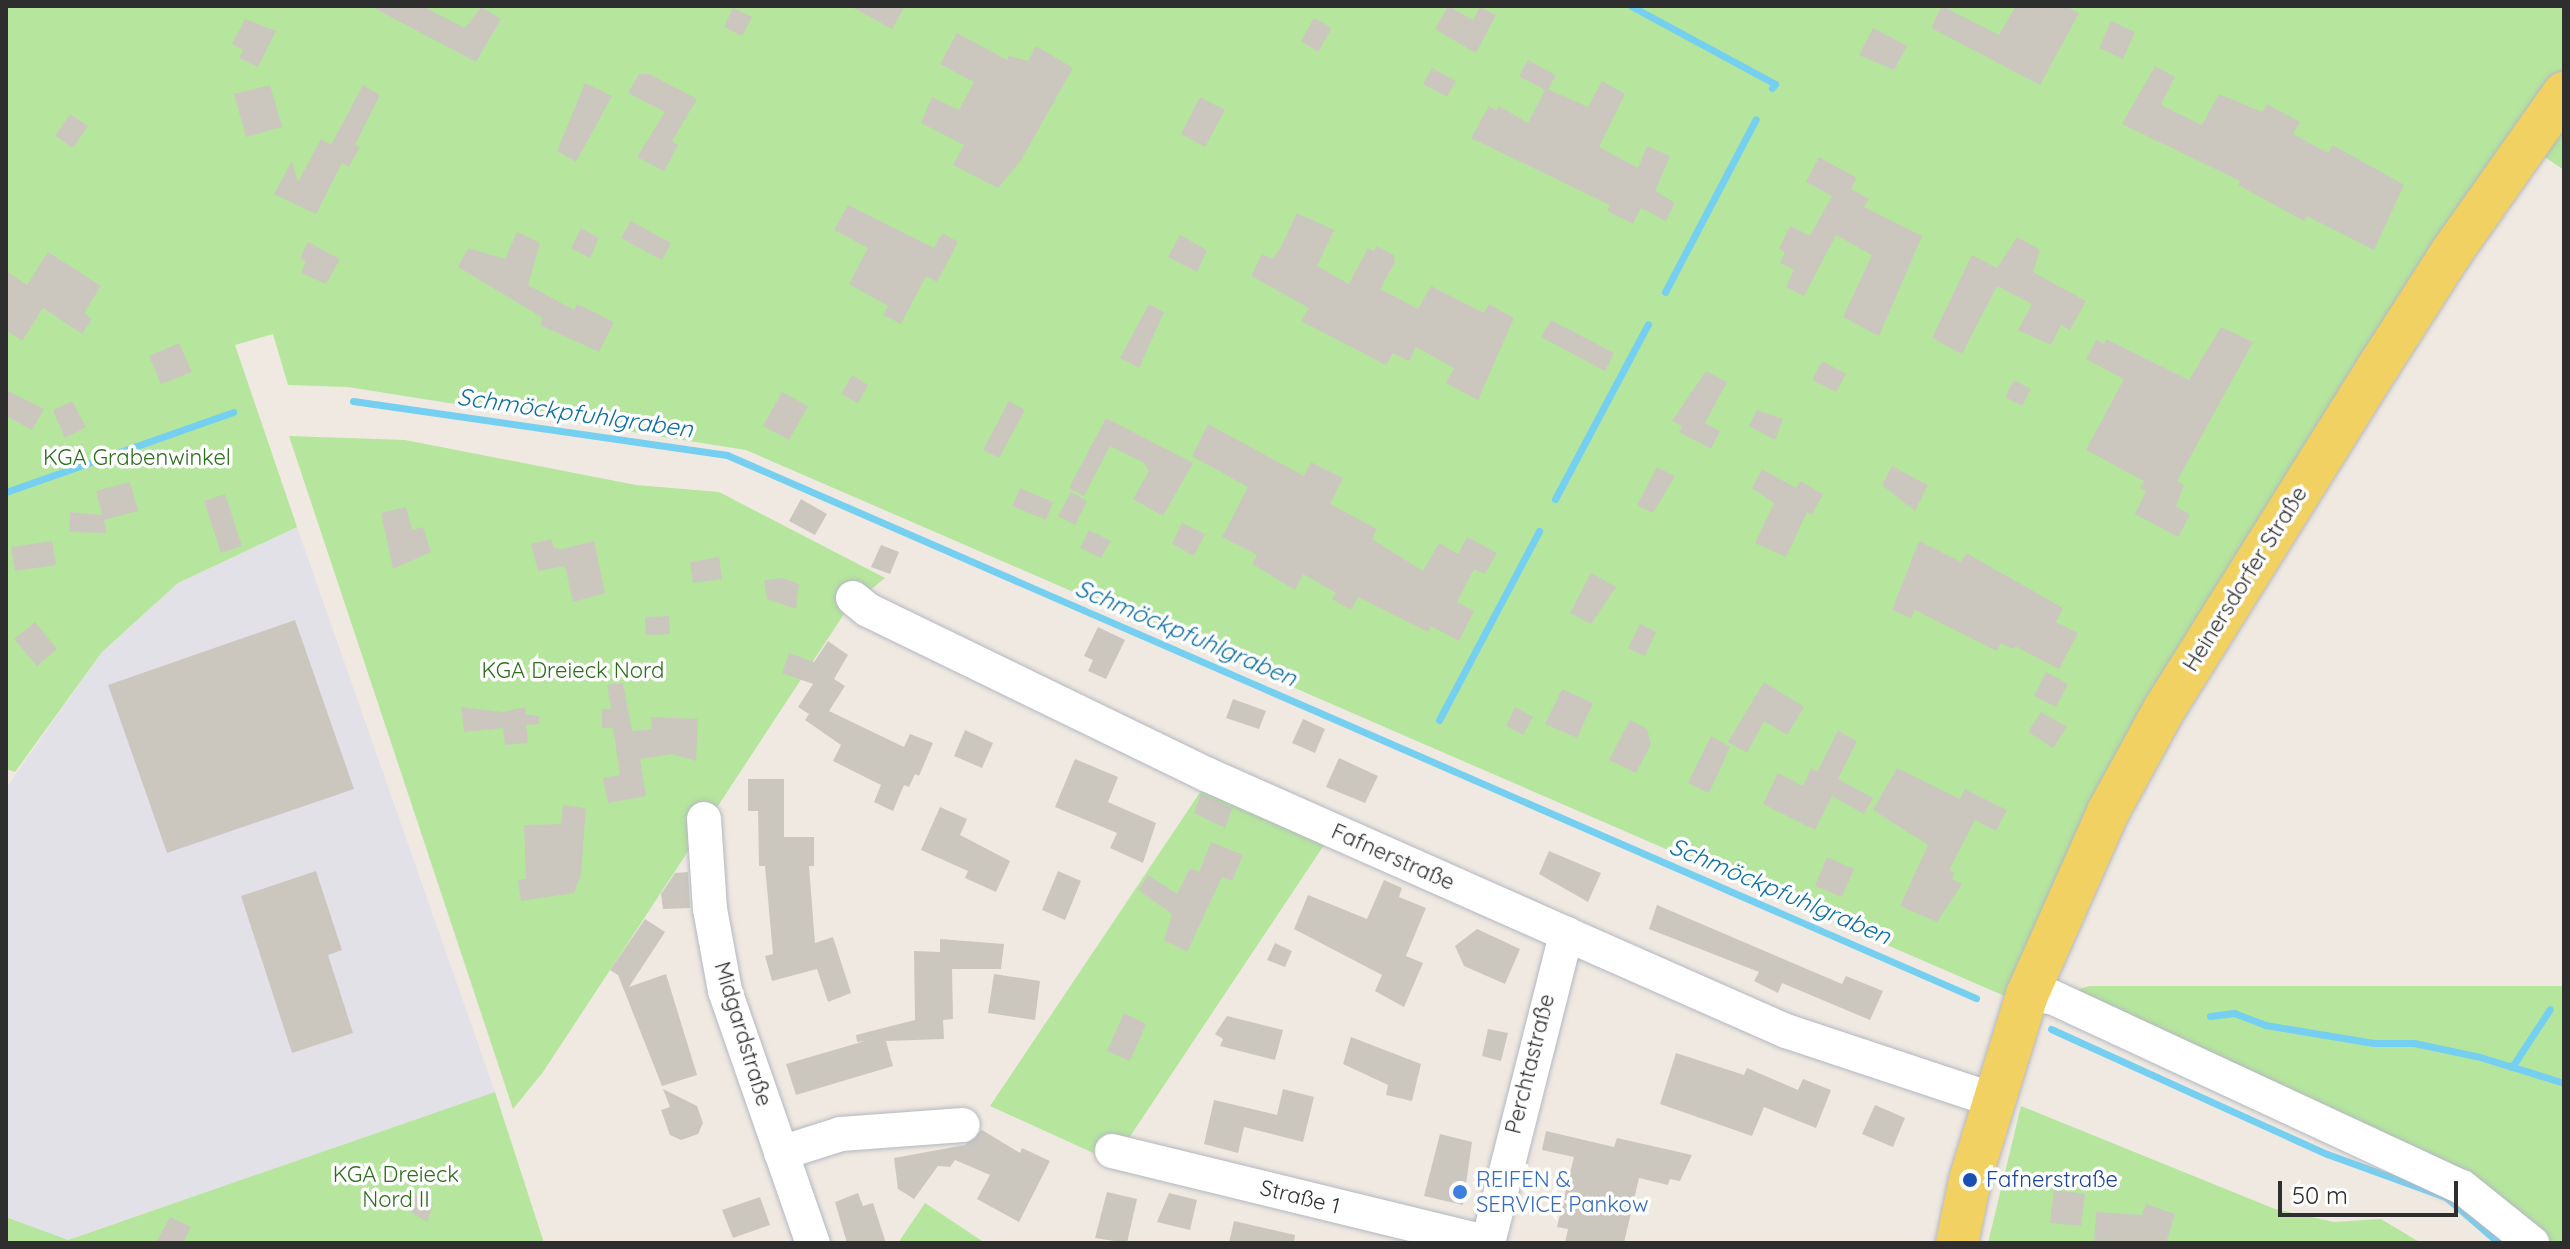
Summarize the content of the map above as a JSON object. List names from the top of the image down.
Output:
{
  "streets": {
    "main road": ["Heinersdorfer Straße"],
    "street": [
      "Fafnerstraße",
      "Midgardstraße",
      "Perchtastraße",
      "Straße 1"
    ]
  },
  "crossings": [
    ["Heinersdorfer Straße", "Fafnerstraße"],
    ["Fafnerstraße", "Perchtastraße"],
    ["Perchtastraße", "Straße 1"]
  ],
  "water": ["Schmöckpfuhlgraben"],
  "parks": ["KGA Grabenwinkel", "KGA Dreieck Nord", "KGA Dreieck Nord II"],
  "places": ["Fafnerstraße", "REIFEN & SERVICE Pankow"],
  "scale_bar": "50 m"
}
